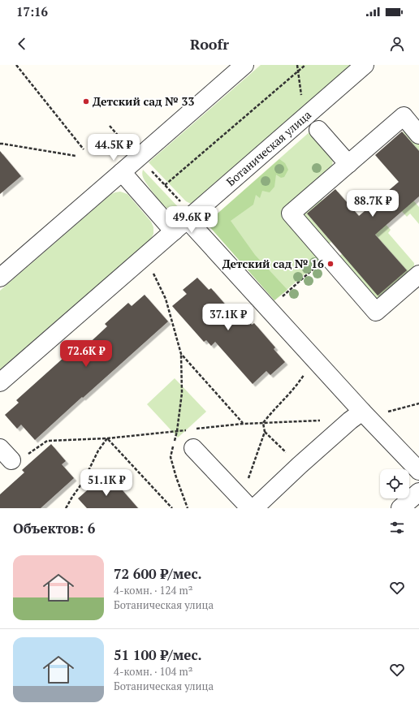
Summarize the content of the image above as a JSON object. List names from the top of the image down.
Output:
{
  "streets": {
    "street": ["Ботаническая улица"]
  },
  "places": ["Детский сад № 33", "Детский сад № 16"],
  "page": {
    "status": "17:16",
    "header": "Roofr",
    "price": [
      "44.5K ₽",
      "88.7K ₽",
      "49.6K ₽",
      "37.1K ₽",
      "72.6K ₽",
      "51.1K ₽"
    ],
    "heading": "Объектов: 6",
    "list": [
      {
        "name": "72 600 ₽/мес.",
        "note": "4-комн. · 124 m² · Ботаническая улица"
      },
      {
        "name": "51 100 ₽/мес.",
        "note": "4-комн. · 104 m² · Ботаническая улица"
      }
    ]
  }
}
